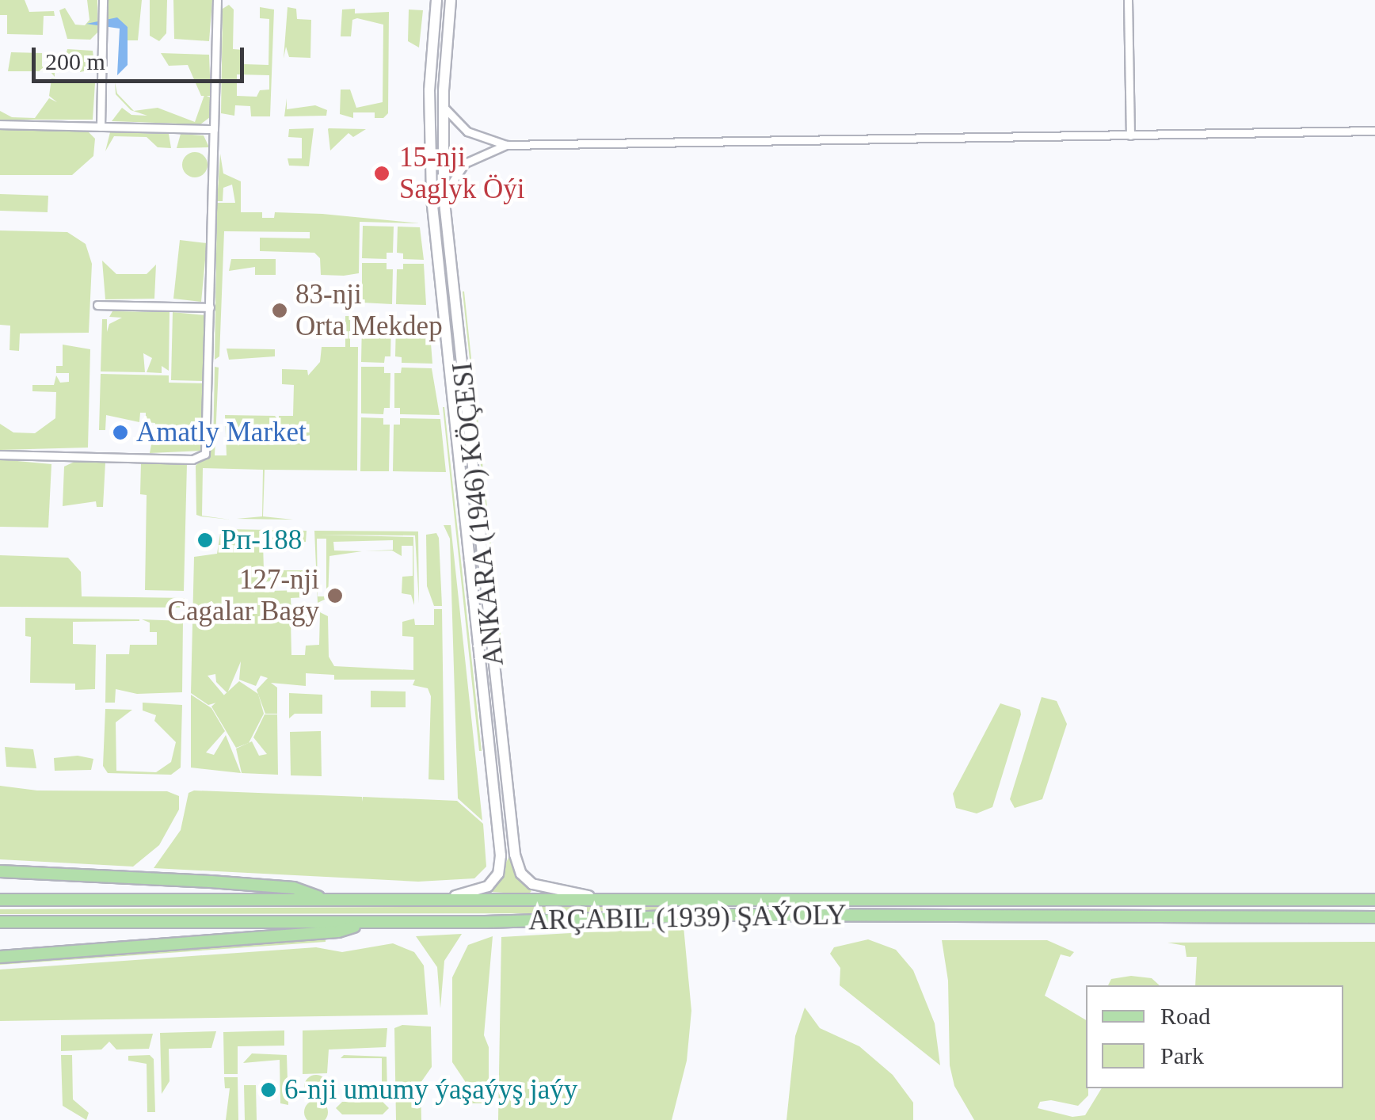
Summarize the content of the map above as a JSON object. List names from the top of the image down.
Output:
{
  "streets": {
    "main road": ["ANKARA (1946) KÖÇESI", "ARÇABIL (1939) ŞAÝOLY"]
  },
  "crossings": [
    ["ANKARA (1946) KÖÇESI", "ARÇABIL (1939) ŞAÝOLY"]
  ],
  "places": [
    "15-nji Saglyk Öýi",
    "83-nji Orta Mekdep",
    "Amatly Market",
    "Рп-188",
    "127-nji Cagalar Bagy",
    "6-nji umumy ýaşaýyş jaýy"
  ],
  "legend": ["Road", "Park"],
  "scale_bar": "200 m"
}
